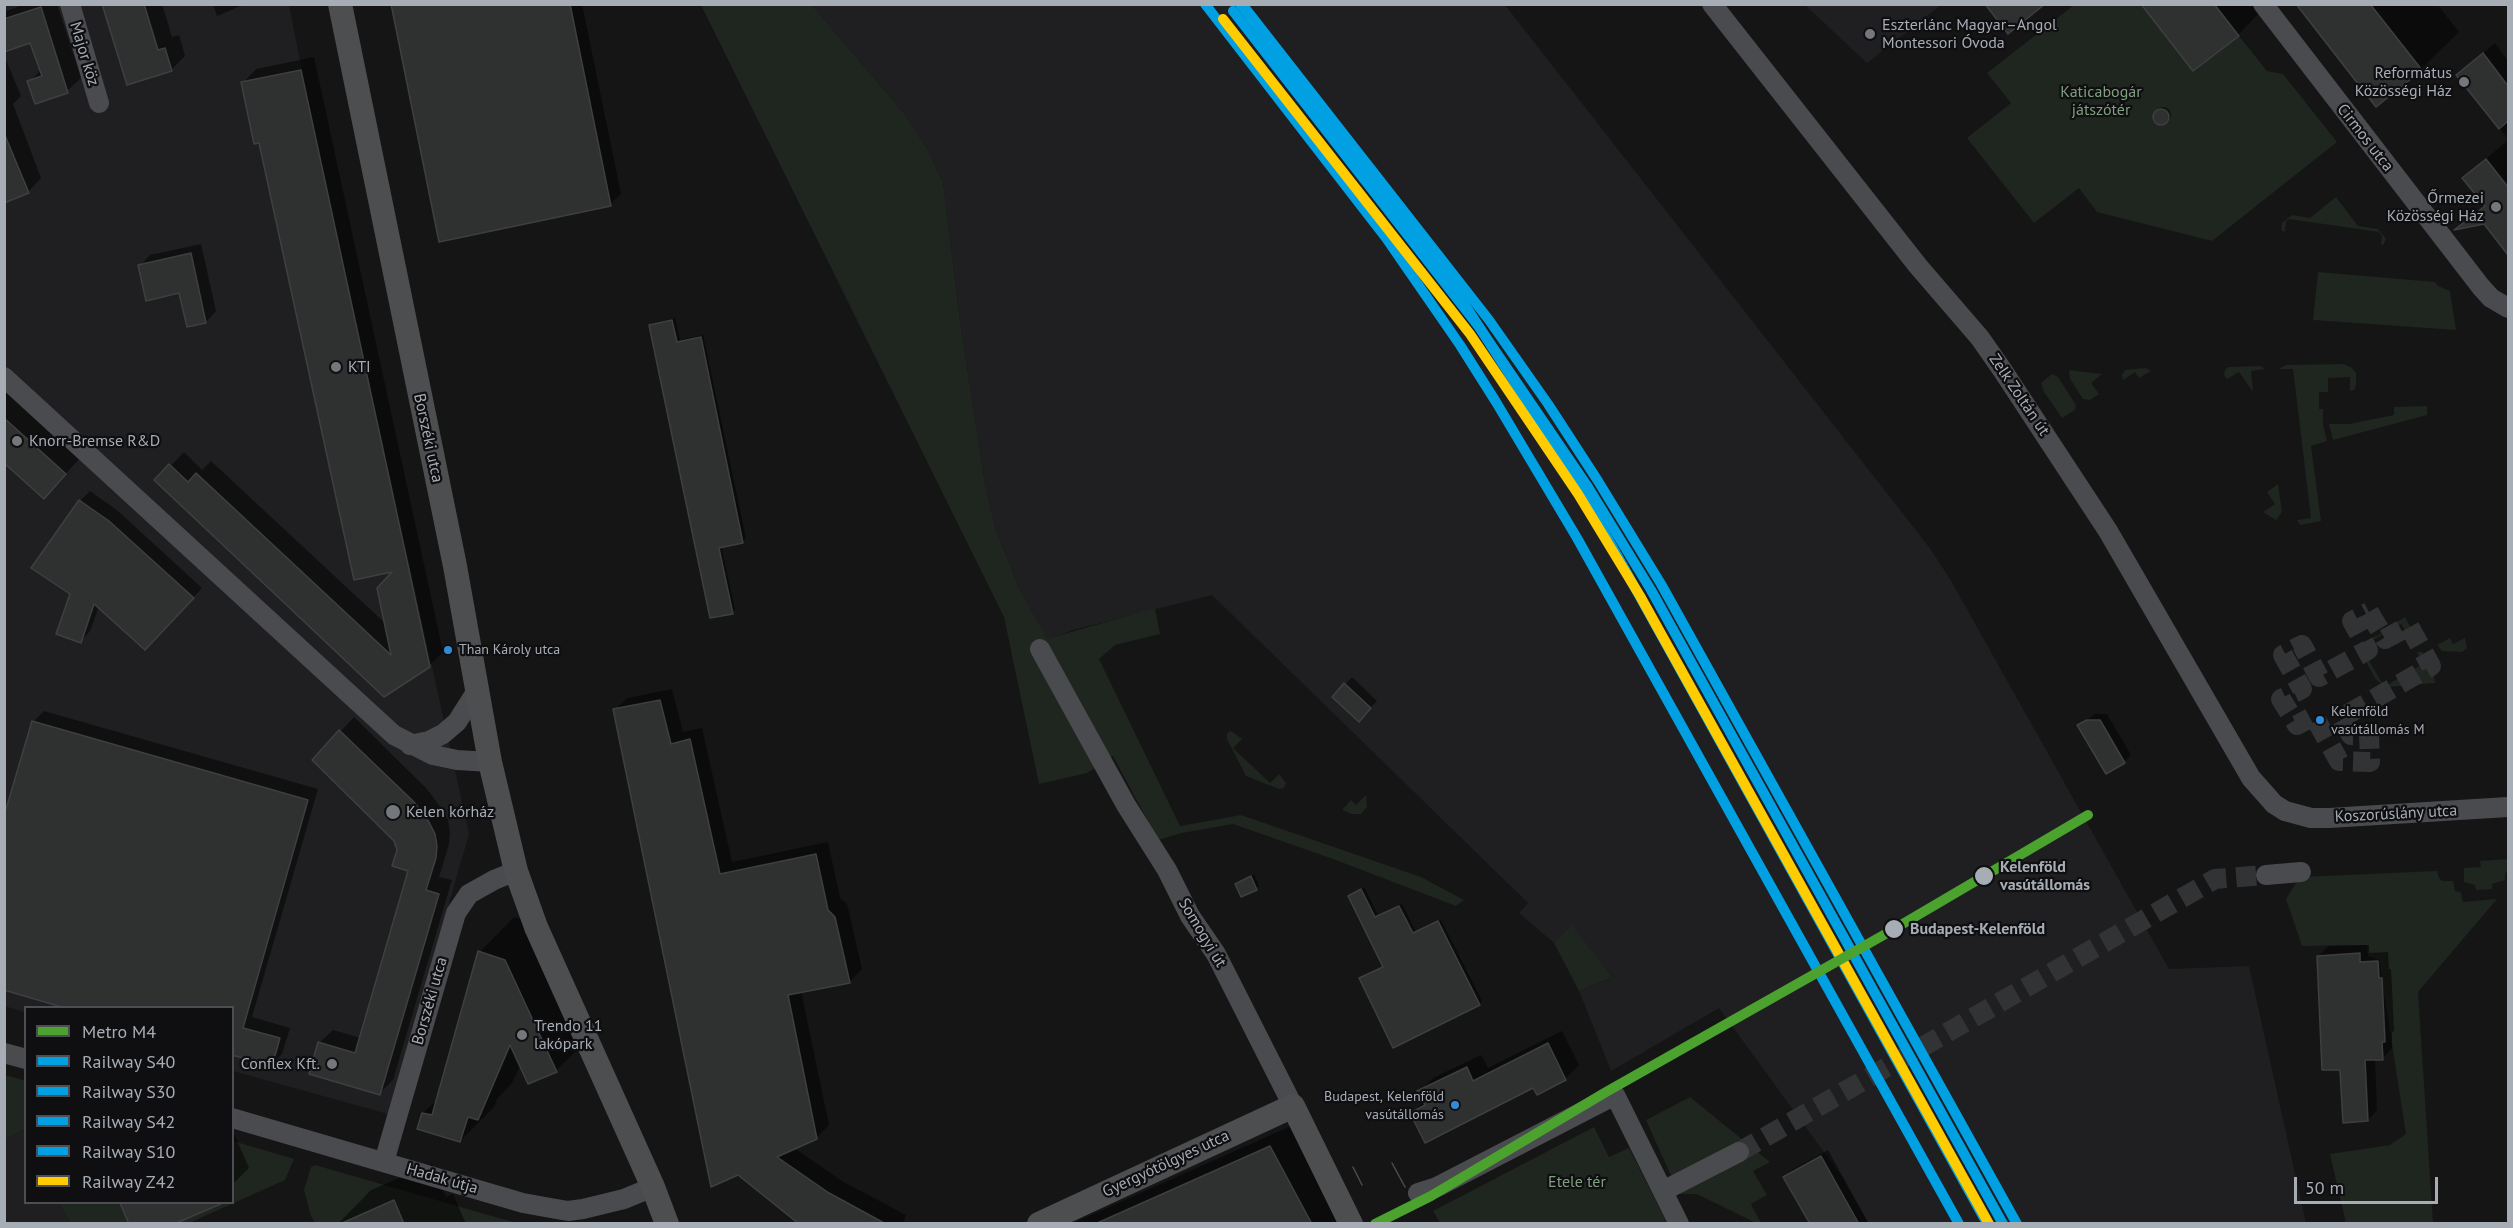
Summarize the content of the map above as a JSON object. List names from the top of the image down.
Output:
{
  "streets": {
    "main road": ["Borszéki utca", "Somogyi út", "Gyergyótölgyes utca"],
    "street": [
      "Major köz",
      "Cirmos utca",
      "Zelk Zoltán út",
      "Koszorúslány utca",
      "Hadak útja"
    ]
  },
  "crossings": [
    ["Zelk Zoltán út", "Koszorúslány utca"],
    ["Borszéki utca", "Hadak útja"],
    ["Somogyi út", "Gyergyótölgyes utca"]
  ],
  "parks": ["Katicabogár játszótér", "Etele tér"],
  "places": [
    "Eszterlánc Magyar–Angol Montessori Óvoda",
    "Református Közösségi Ház",
    "Őrmezei Közösségi Ház",
    "KTI",
    "Knorr-Bremse R&D",
    "Than Károly utca",
    "Kelenföld vasútállomás M",
    "Kelen kórház",
    "Kelenföld vasútállomás",
    "Budapest-Kelenföld",
    "Trendo 11 lakópark",
    "Conflex Kft.",
    "Budapest, Kelenföld vasútállomás"
  ],
  "lines": [
    "rail line S40",
    "rail line S30",
    "rail line S10",
    "rail line S42",
    "rail line Z42",
    "metro line M4"
  ],
  "legend": [
    "Metro M4",
    "Railway S40",
    "Railway S30",
    "Railway S42",
    "Railway S10",
    "Railway Z42"
  ],
  "scale_bar": "50 m"
}
